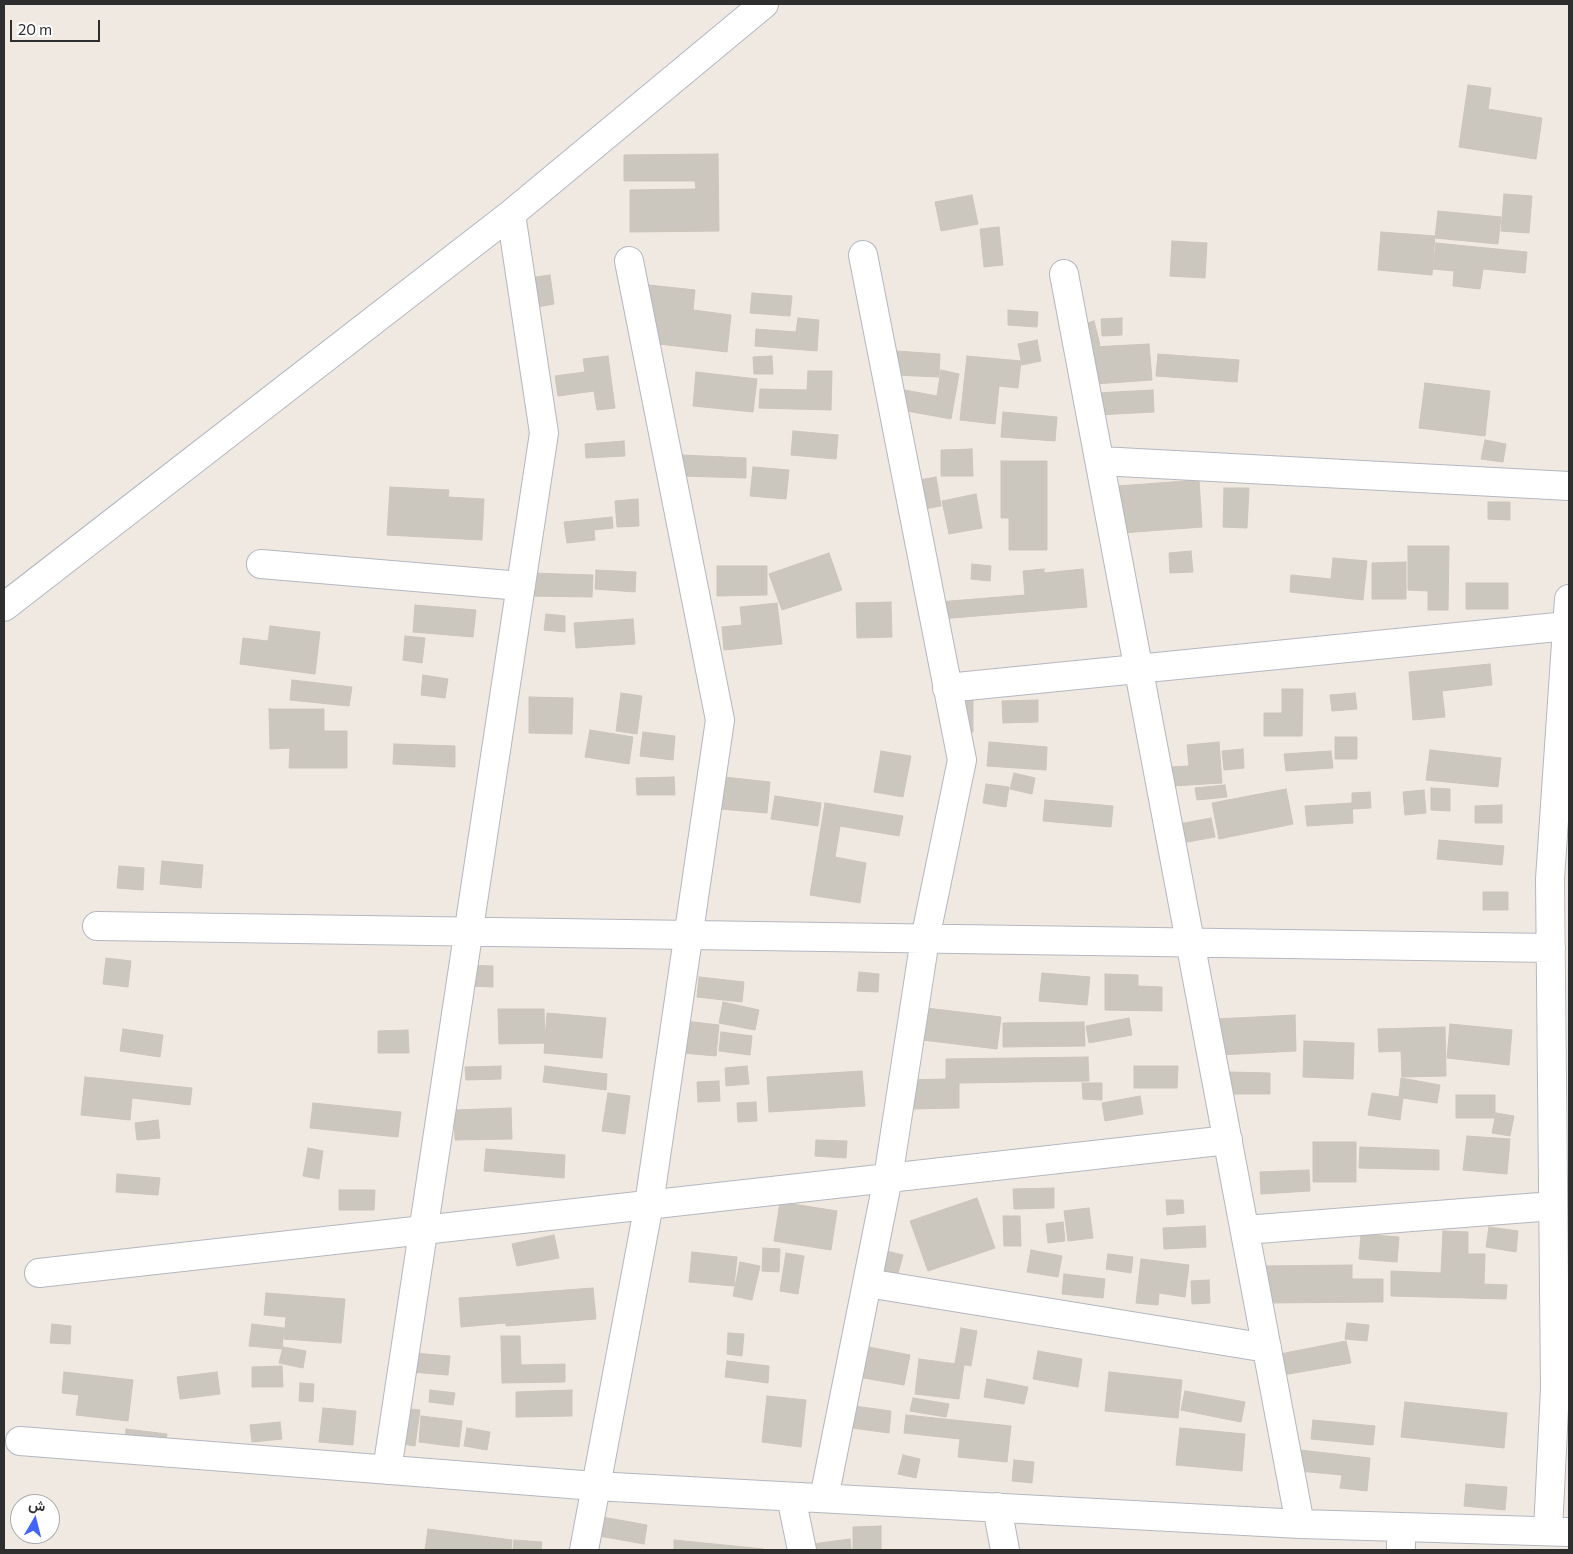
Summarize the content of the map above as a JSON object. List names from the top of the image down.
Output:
{
  "scale_bar": "20 m",
  "north": "top"
}
